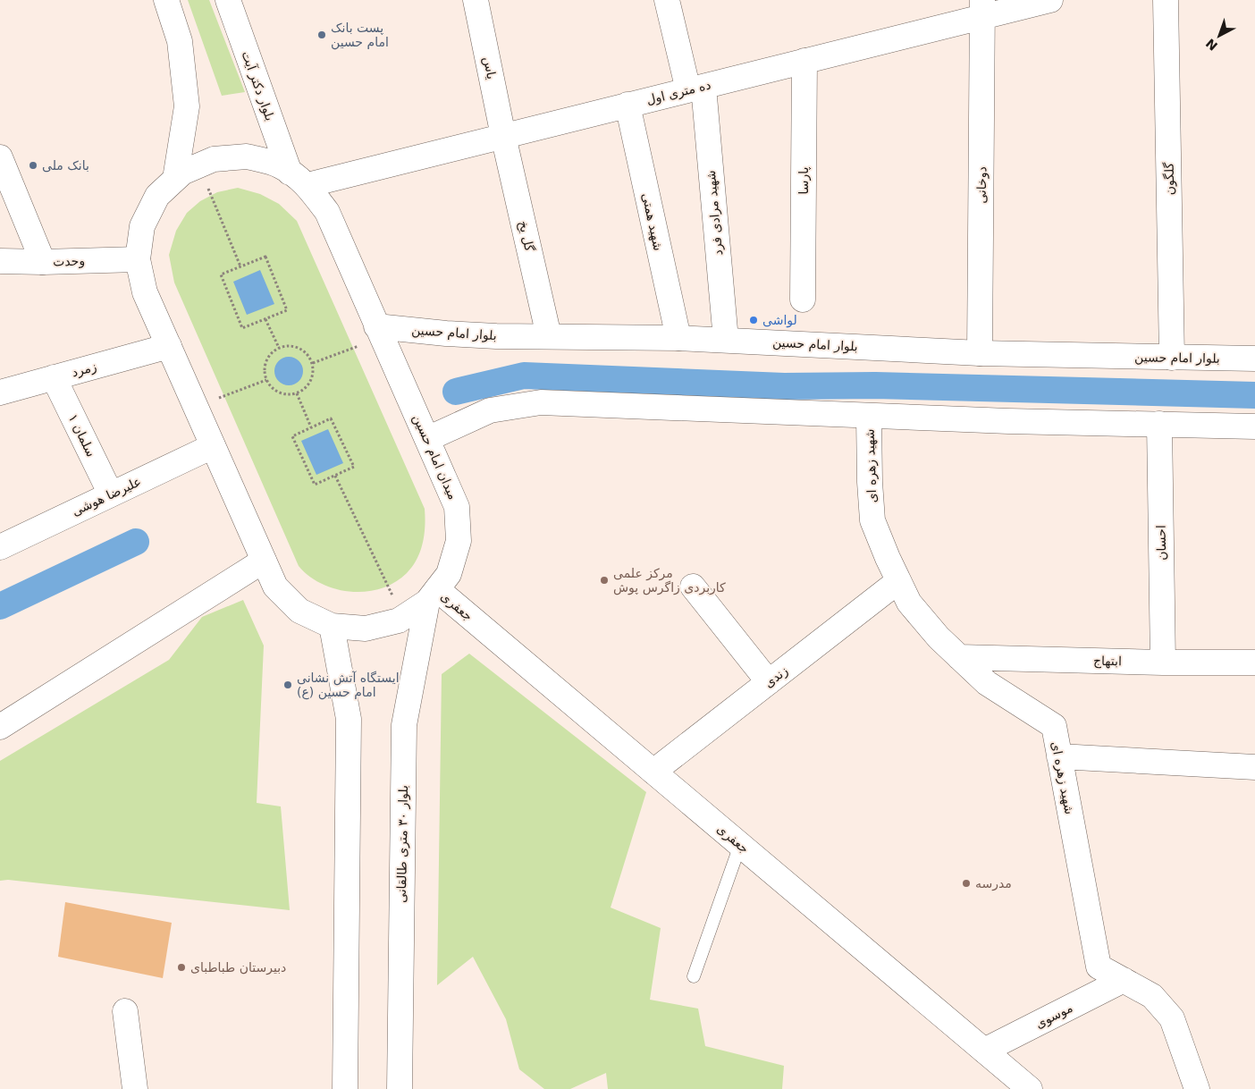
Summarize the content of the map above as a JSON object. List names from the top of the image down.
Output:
{
  "streets": {
    "street": [
      "یاس",
      "بلوار دکتر آیت",
      "ده متری اول",
      "گلگون",
      "پارسا",
      "دوخانی",
      "شهید مرادی فرد",
      "شهید همتی",
      "گل یخ",
      "وحدت",
      "بلوار امام حسین",
      "زمرد",
      "سلمان ۱",
      "میدان امام حسین",
      "شهید زهره ای",
      "علیرضا هوشی",
      "احسان",
      "جعفری",
      "ابتهاج",
      "زندی",
      "بلوار ۳۰ متری طالقانی",
      "موسوی"
    ]
  },
  "crossings": [
    ["یاس", "ده متری اول"],
    ["یاس", "گل یخ"],
    ["بلوار دکتر آیت", "ده متری اول"],
    ["بلوار دکتر آیت", "میدان امام حسین"],
    ["ده متری اول", "پارسا"],
    ["ده متری اول", "دوخانی"],
    ["ده متری اول", "شهید مرادی فرد"],
    ["ده متری اول", "شهید همتی"],
    ["ده متری اول", "گل یخ"],
    ["ده متری اول", "میدان امام حسین"],
    ["گلگون", "بلوار امام حسین"],
    ["دوخانی", "بلوار امام حسین"],
    ["شهید مرادی فرد", "بلوار امام حسین"],
    ["شهید همتی", "بلوار امام حسین"],
    ["گل یخ", "بلوار امام حسین"],
    ["وحدت", "میدان امام حسین"],
    ["بلوار امام حسین", "میدان امام حسین"],
    ["زمرد", "سلمان ۱"],
    ["زمرد", "میدان امام حسین"],
    ["سلمان ۱", "علیرضا هوشی"],
    ["میدان امام حسین", "علیرضا هوشی"],
    ["میدان امام حسین", "جعفری"],
    ["میدان امام حسین", "بلوار ۳۰ متری طالقانی"],
    ["شهید زهره ای", "ابتهاج"],
    ["شهید زهره ای", "زندی"],
    ["شهید زهره ای", "موسوی"],
    ["احسان", "ابتهاج"],
    ["جعفری", "زندی"],
    ["جعفری", "بلوار ۳۰ متری طالقانی"],
    ["جعفری", "موسوی"]
  ],
  "places": [
    "پست بانک امام حسین",
    "بانک ملی",
    "لواشی",
    "مرکز علمی کاربردی زاگرس پوش",
    "ایستگاه آتش نشانی امام حسین (ع)",
    "مدرسه",
    "دبیرستان طباطبای"
  ],
  "north": "bottom left"
}
